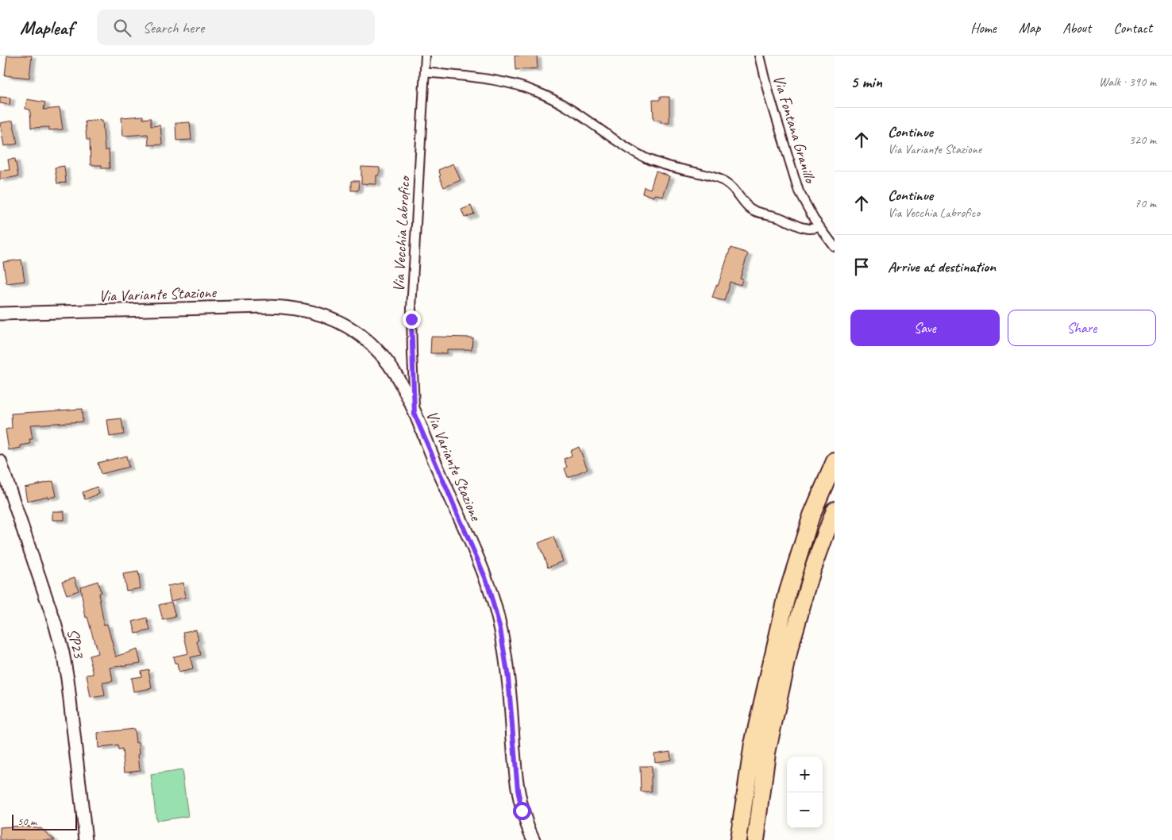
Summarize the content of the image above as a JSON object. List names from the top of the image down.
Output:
{
  "streets": {
    "street": [
      "Via Fontana Granillo",
      "Via Vecchia Labrofico",
      "Via Variante Stazione",
      "SP23"
    ]
  },
  "crossings": [
    ["Via Vecchia Labrofico", "Via Variante Stazione"]
  ],
  "scale_bar": "50 m",
  "page": {
    "header": "Mapleaf",
    "search": "Search here",
    "nav": [
      "Home",
      "Map",
      "About",
      "Contact"
    ],
    "heading": ["5 min", "Walk · 390 m"],
    "list": [
      ["Continue", "Via Variante Stazione", "320 m"],
      ["Continue", "Via Vecchia Labrofico", "70 m"],
      "Arrive at destination"
    ],
    "buttons": ["Save", "Share"],
    "map_buttons": ["+", "−"],
    "scale": "50 m"
  }
}
